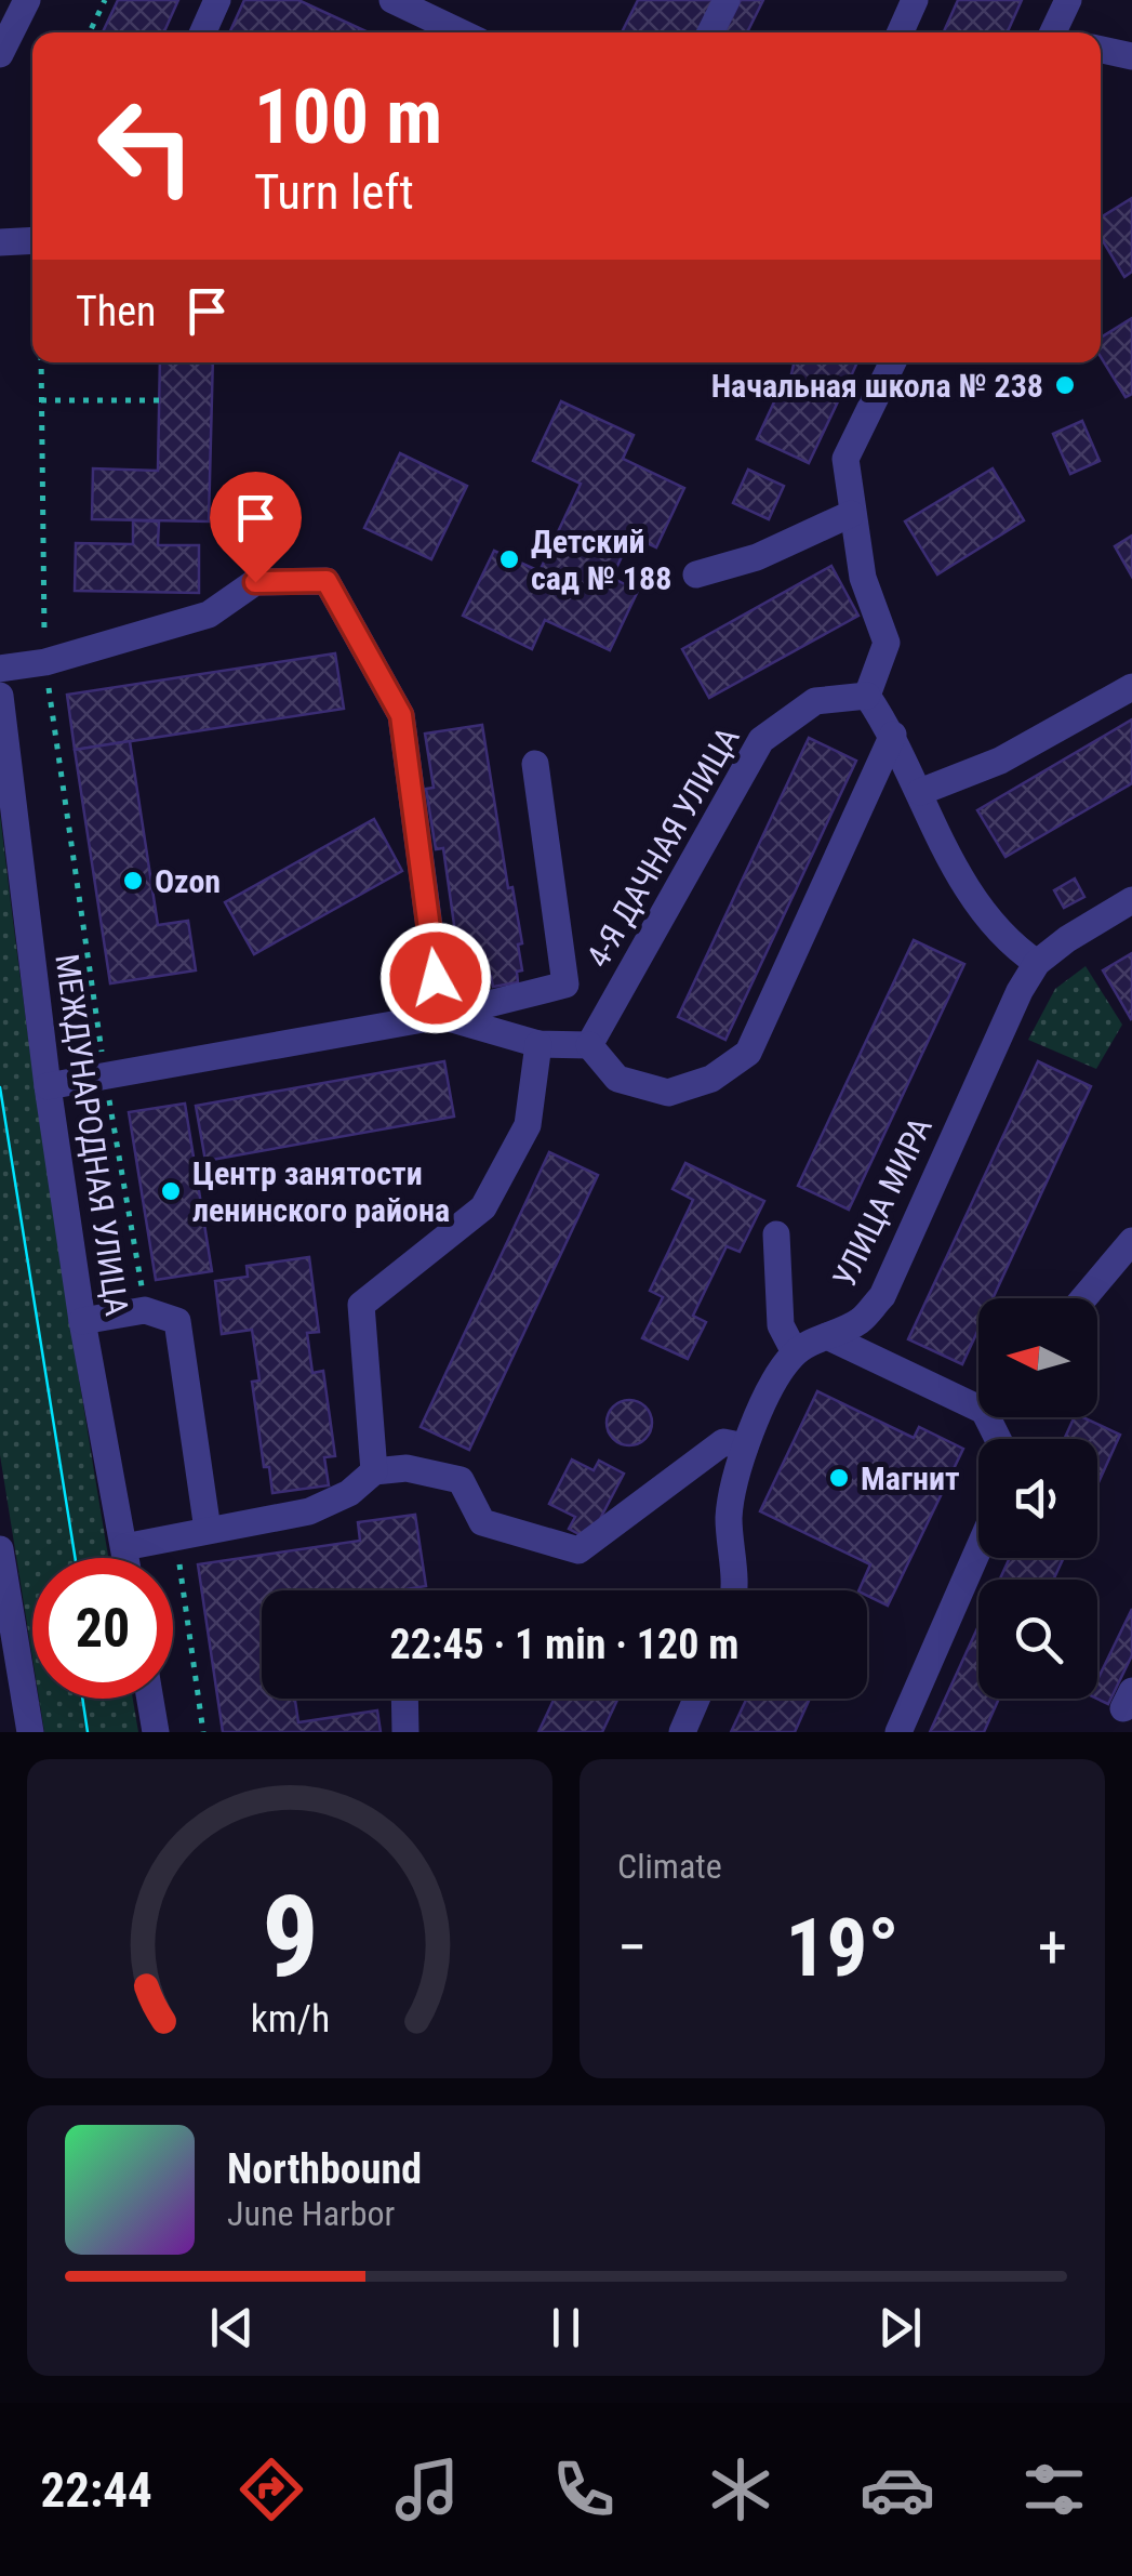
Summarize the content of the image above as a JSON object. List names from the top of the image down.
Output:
{
  "streets": {
    "street": ["4-Я ДАЧНАЯ УЛИЦА", "МЕЖДУНАРОДНАЯ УЛИЦА", "УЛИЦА МИРА"]
  },
  "places": [
    "Начальная школа № 238",
    "Детский сад № 188",
    "Ozon",
    "Центр занятости ленинского района",
    "Магнит"
  ],
  "north": "left",
  "page": {
    "turn": ["100 m", "Turn left"],
    "then": "Then",
    "limit": "20",
    "trip": "22:45 · 1 min · 120 m",
    "tile": "Climate",
    "heat": ["−", "19°", "+"],
    "song": ["Northbound", "June Harbor"],
    "tabs": "22:44",
    "gauge": ["9", "km/h"]
  }
}
